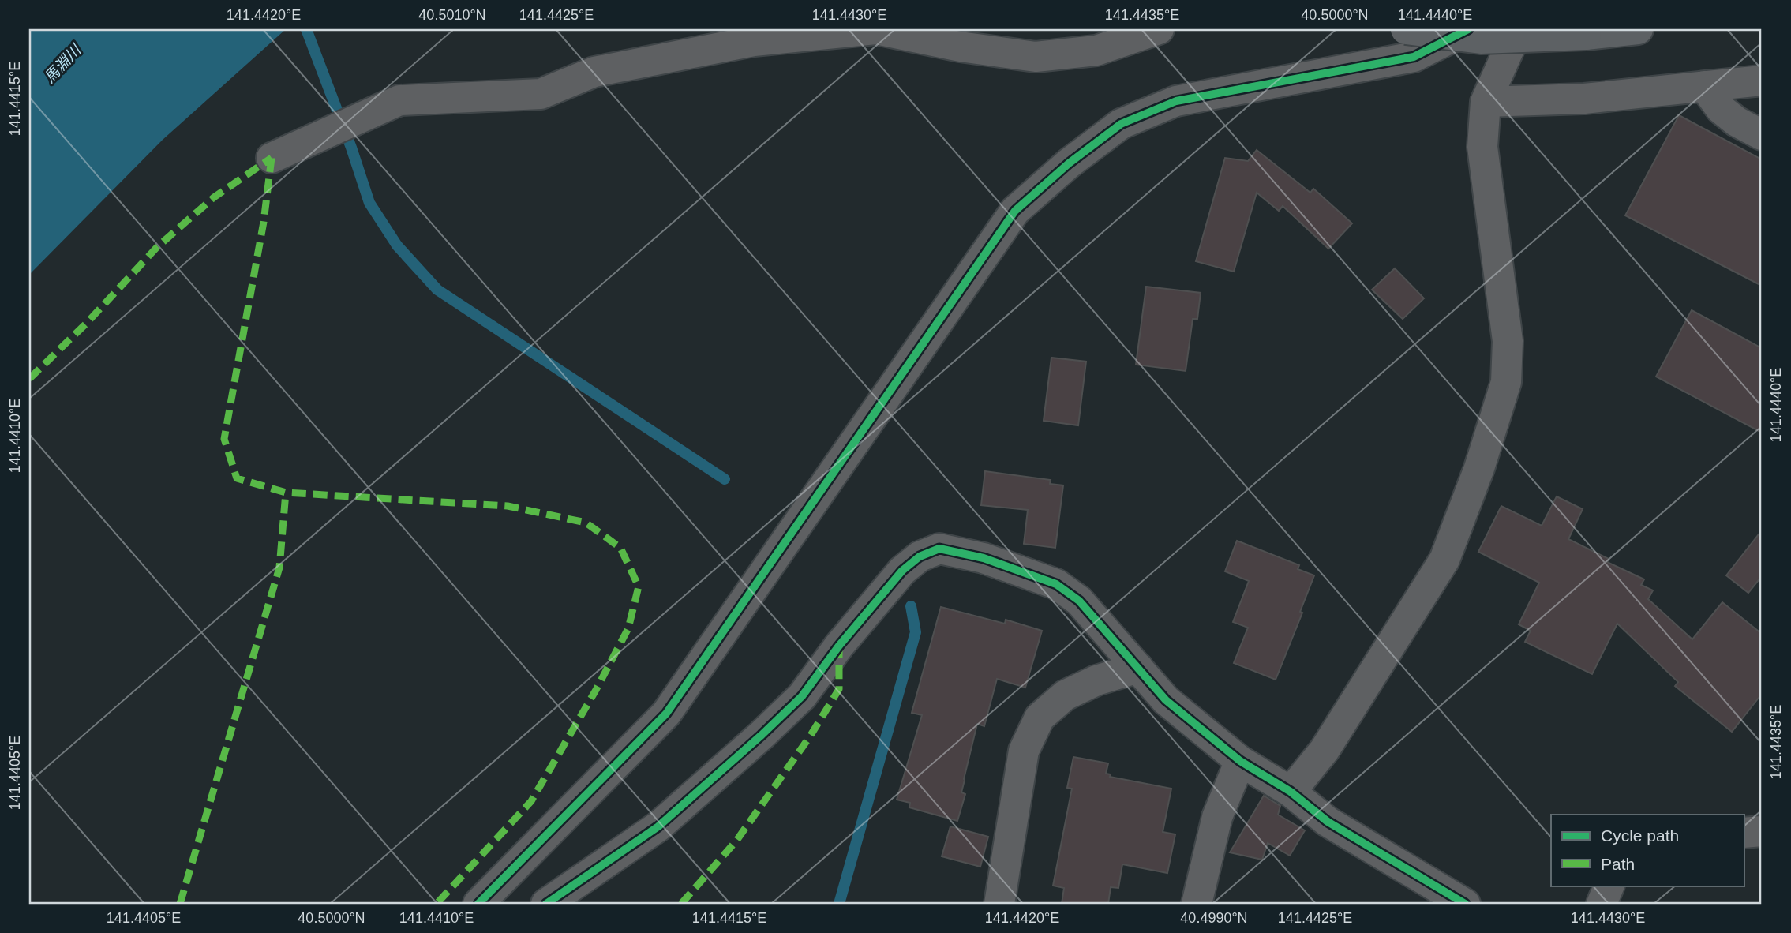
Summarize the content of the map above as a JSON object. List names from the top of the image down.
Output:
{
  "water": ["馬淵川"],
  "legend": ["Cycle path", "Path"],
  "coordinates": [
    "141.4420°E",
    "40.5010°N",
    "141.4425°E",
    "141.4430°E",
    "141.4435°E",
    "40.5000°N",
    "141.4440°E",
    "141.4415°E",
    "141.4410°E",
    "141.4405°E",
    "40.4990°N"
  ]
}
